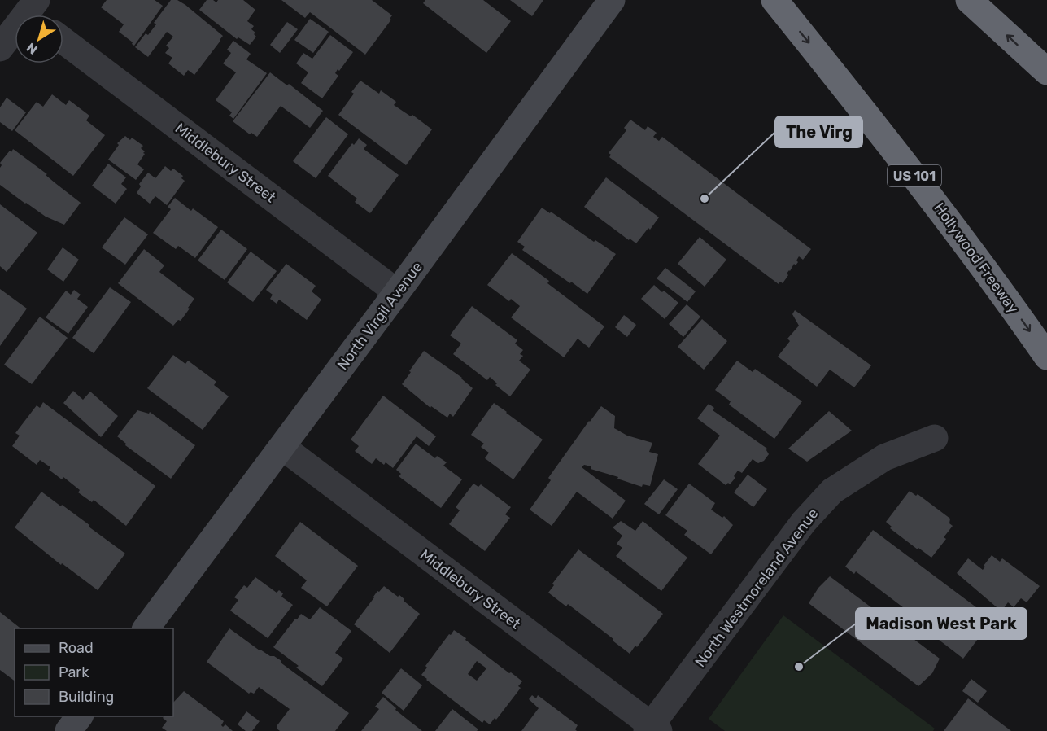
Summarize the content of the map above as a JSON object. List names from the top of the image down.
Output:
{
  "streets": {
    "highway": ["US 101", "Hollywood Freeway"],
    "main road": ["North Virgil Avenue"],
    "street": ["Middlebury Street", "North Westmoreland Avenue"]
  },
  "crossings": [
    ["Middlebury Street", "North Virgil Avenue"],
    ["Middlebury Street", "North Westmoreland Avenue"]
  ],
  "one_way": ["Hollywood Freeway"],
  "places": ["The Virg", "Madison West Park"],
  "legend": ["Road", "Park", "Building"],
  "north": "bottom left"
}
